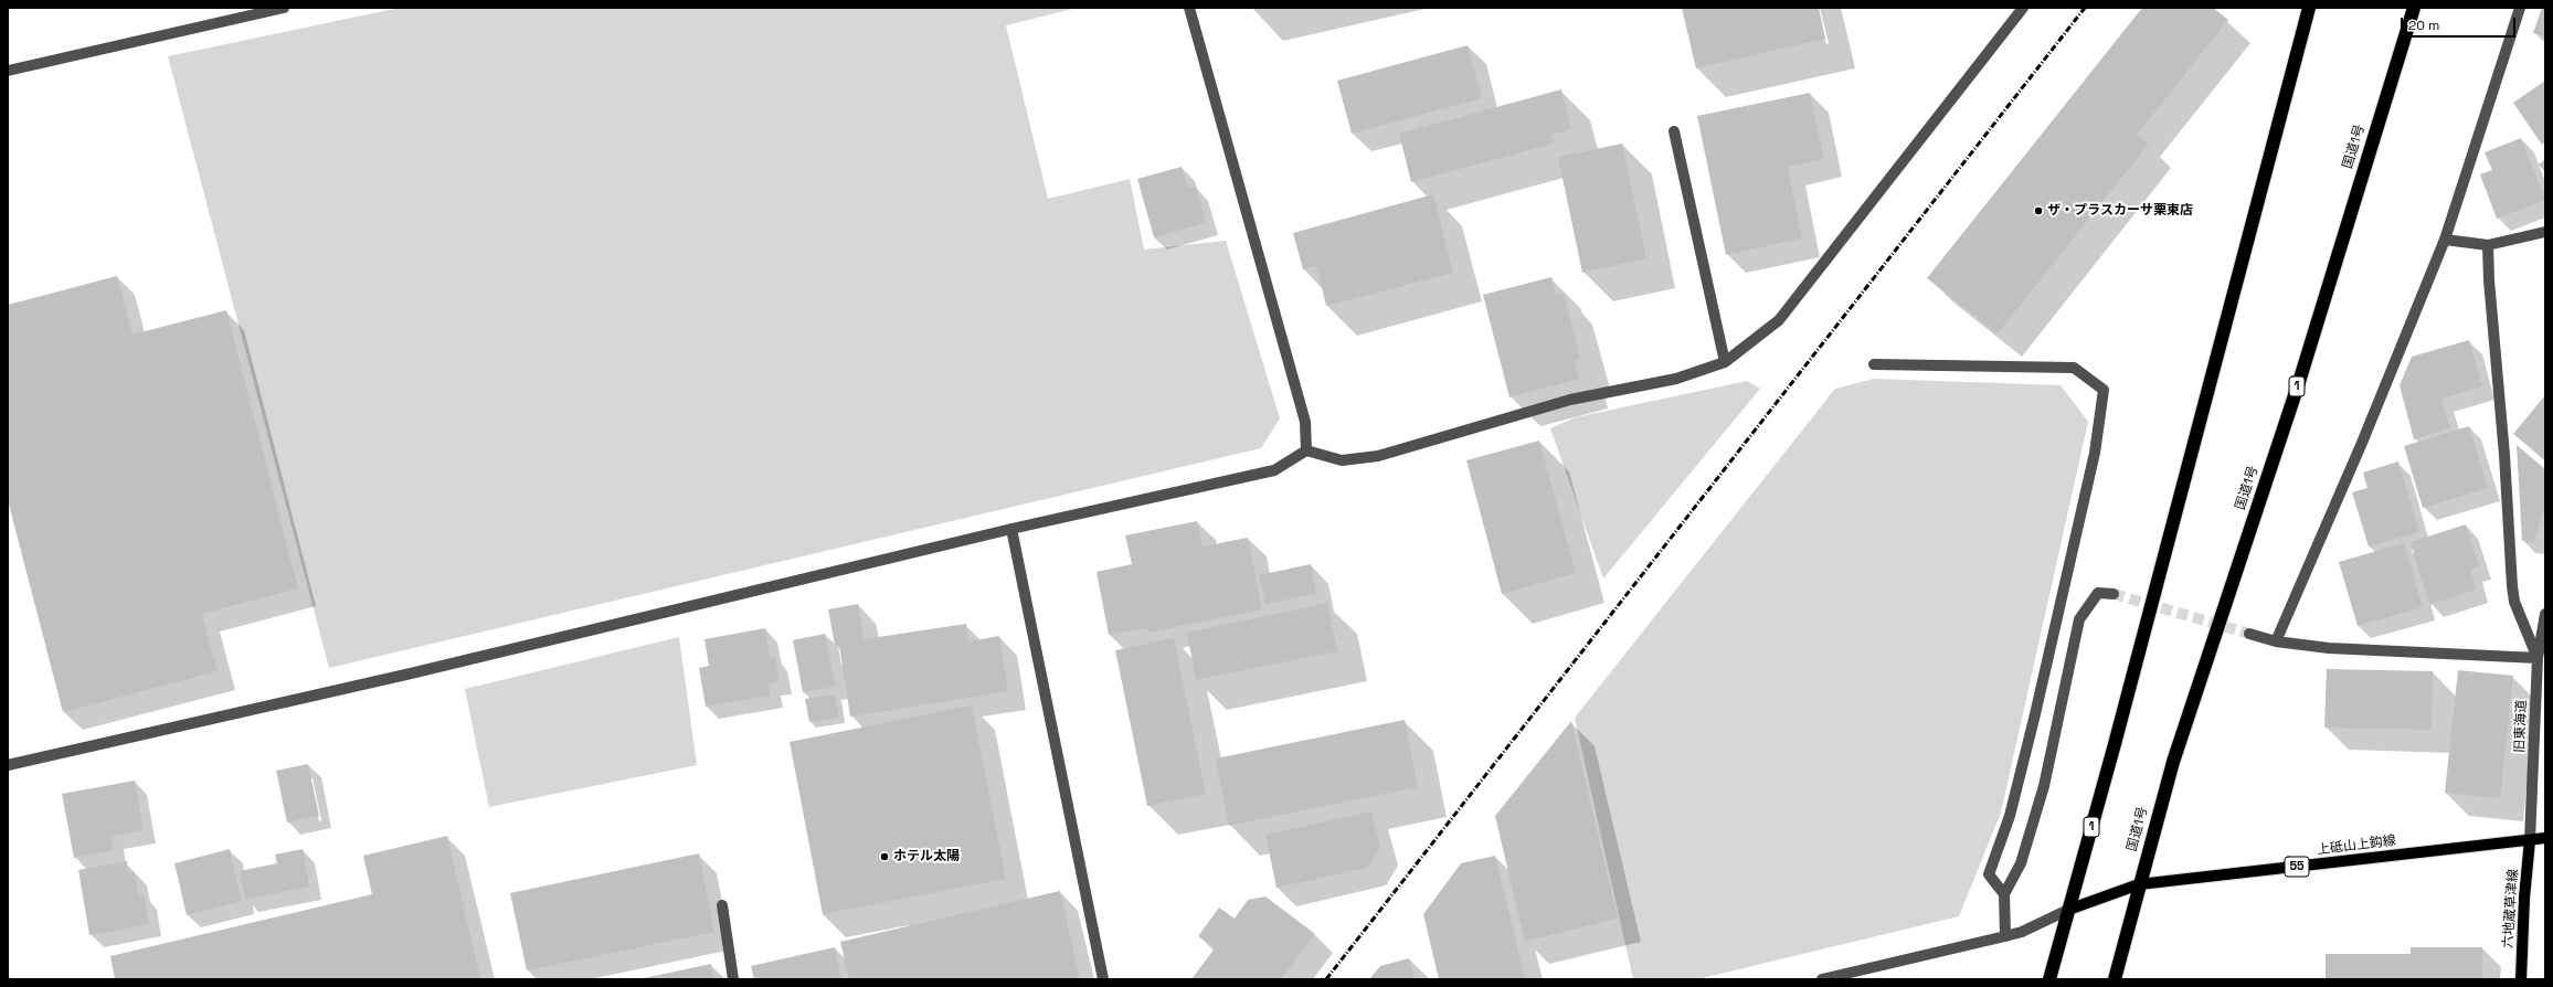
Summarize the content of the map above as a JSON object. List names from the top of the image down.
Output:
{
  "streets": {
    "highway": ["国道1号", "1"],
    "main road": ["上砥山上鈎線", "55", "六地蔵草津線"],
    "street": ["旧東海道"]
  },
  "crossings": [
    ["国道1号", "上砥山上鈎線"],
    ["1", "上砥山上鈎線"],
    ["旧東海道", "上砥山上鈎線"],
    ["旧東海道", "六地蔵草津線"],
    ["上砥山上鈎線", "六地蔵草津線"]
  ],
  "places": ["ザ・プラスカーサ栗東店", "ホテル太陽"],
  "scale_bar": "20 m"
}
